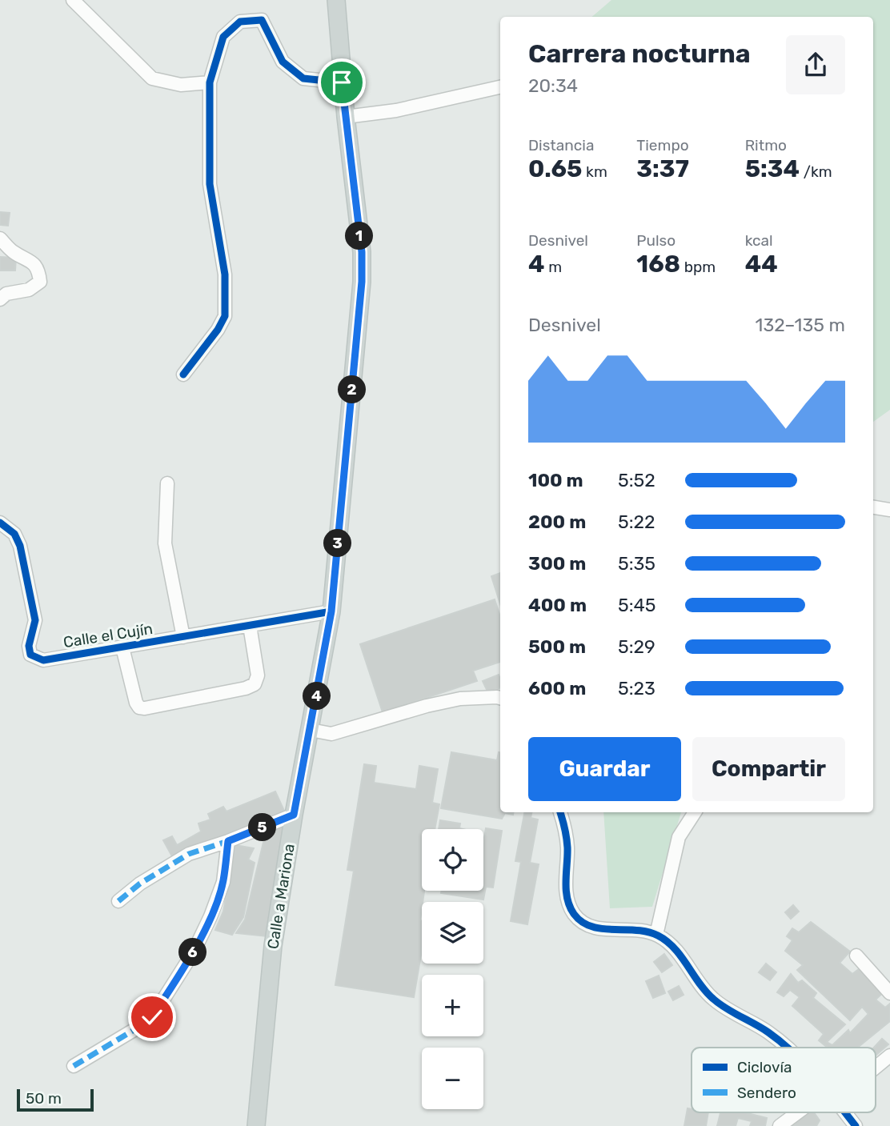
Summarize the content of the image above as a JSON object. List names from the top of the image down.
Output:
{
  "streets": {
    "main road": ["Calle a Mariona"],
    "street": ["Calle el Cujín"]
  },
  "crossings": [
    ["Calle el Cujín", "Calle a Mariona"]
  ],
  "legend": ["Ciclovía", "Sendero"],
  "scale_bar": "50 m",
  "page": {
    "heading": ["Carrera nocturna", "20:34"],
    "stats": [
      ["Distancia", "0.65 km"],
      ["Tiempo", "3:37"],
      ["Ritmo", "5:34 /km"],
      ["Desnivel", "4 m"],
      ["Pulso", "168 bpm"],
      ["kcal", "44"]
    ],
    "pins": [
      "1",
      "2",
      "3",
      "4",
      "5",
      "6"
    ],
    "chart": ["Desnivel", "132–135 m"],
    "list": [
      {
        "name": "100 m",
        "note": "5:52"
      },
      {
        "name": "200 m",
        "note": "5:22"
      },
      {
        "name": "300 m",
        "note": "5:35"
      },
      {
        "name": "400 m",
        "note": "5:45"
      },
      {
        "name": "500 m",
        "note": "5:29"
      },
      {
        "name": "600 m",
        "note": "5:23"
      }
    ],
    "buttons": ["Guardar", "Compartir"],
    "map_buttons": ["+", "−"],
    "scale": "50 m"
  }
}
